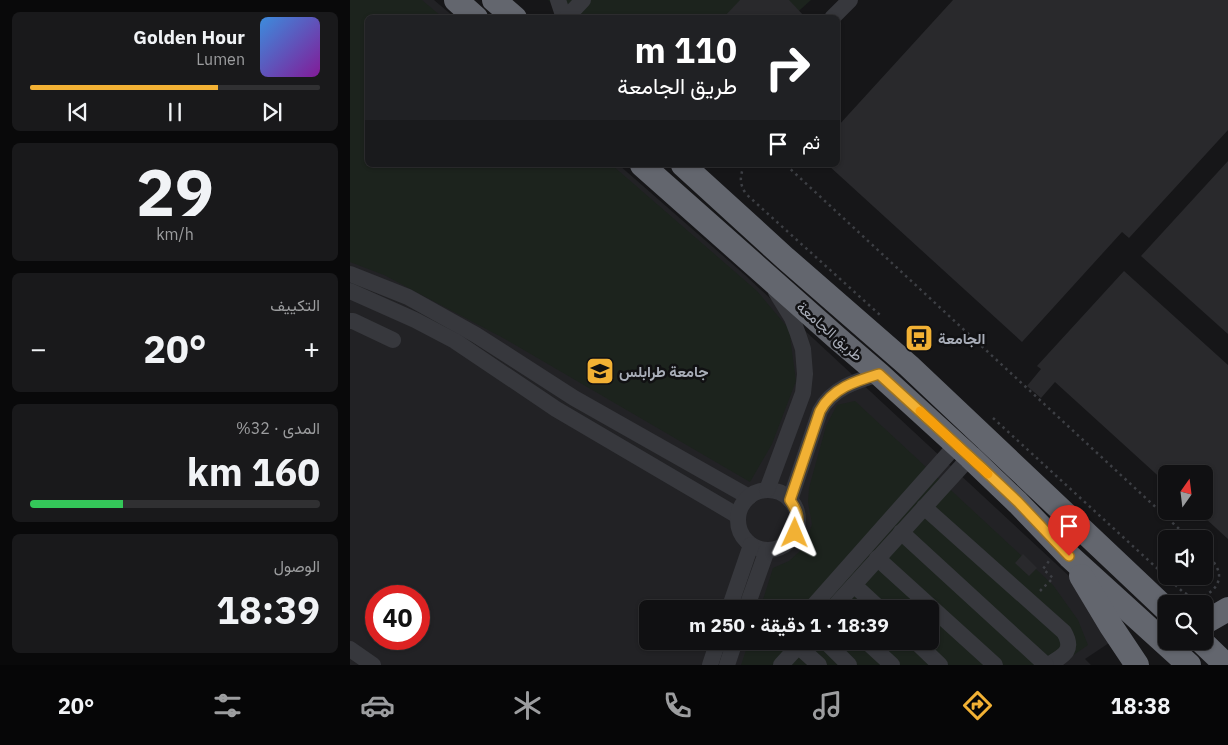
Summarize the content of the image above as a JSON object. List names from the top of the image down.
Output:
{
  "streets": {
    "highway": ["طريق الجامعة"]
  },
  "places": {
    "bus stop": ["الجامعة"],
    "school or university": ["جامعة طرابلس"]
  },
  "north": "top",
  "page": {
    "turn": ["110 m", "طريق الجامعة"],
    "song": ["Golden Hour", "Lumen"],
    "then": "ثم",
    "tile": [
      ["29", "km/h"],
      "التكييف",
      ["المدى · 32%", "160 km"],
      ["الوصول", "18:39"]
    ],
    "heat": ["−", "20°", "+"],
    "limit": "40",
    "trip": "18:39 · 1 دقيقة · 250 m",
    "tabs": ["18:38", "20°"]
  }
}
